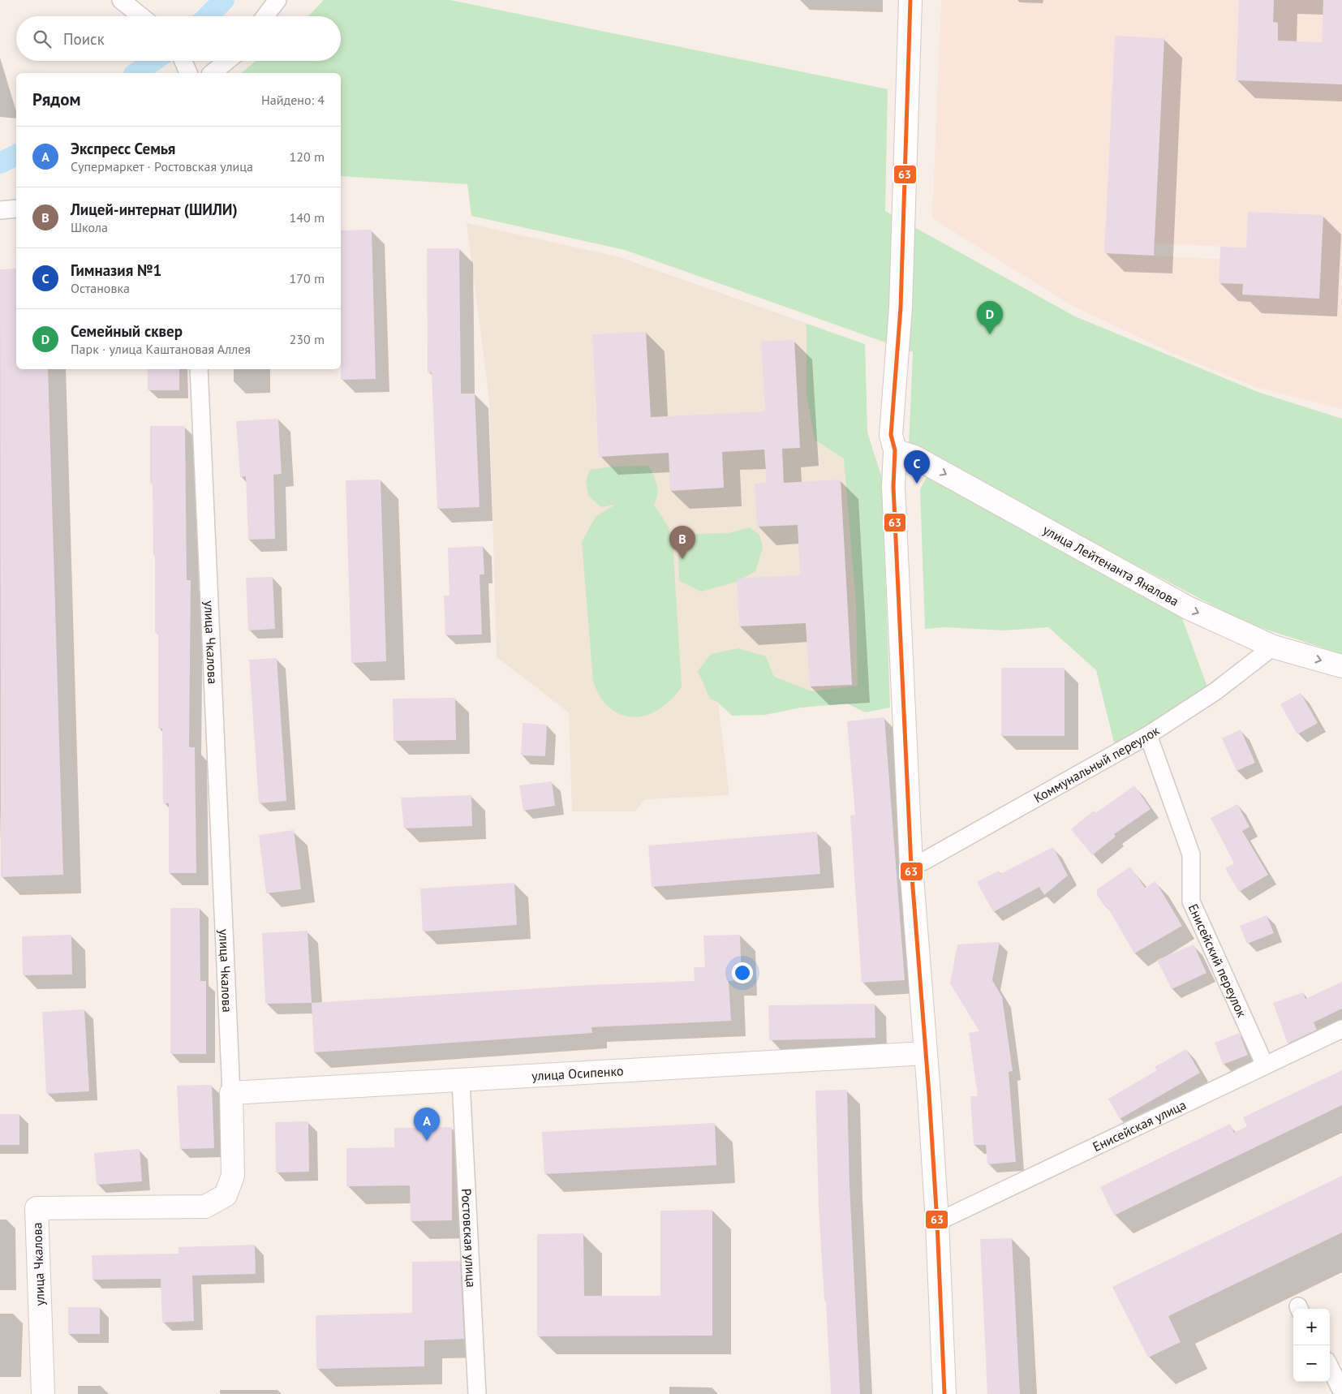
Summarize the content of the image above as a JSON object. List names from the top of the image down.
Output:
{
  "streets": {
    "street": [
      "улица Лейтенанта Яналова",
      "улица Чкалова",
      "Коммунальный переулок",
      "Енисейский переулок",
      "улица Осипенко",
      "Енисейская улица",
      "Ростовская улица"
    ]
  },
  "crossings": [
    ["улица Лейтенанта Яналова", "Коммунальный переулок"],
    ["улица Чкалова", "улица Осипенко"],
    ["Коммунальный переулок", "Енисейский переулок"],
    ["Енисейский переулок", "Енисейская улица"],
    ["улица Осипенко", "Ростовская улица"]
  ],
  "one_way": ["улица Лейтенанта Яналова"],
  "lines": ["transit line 63"],
  "page": {
    "search": "Поиск",
    "heading": ["Рядом", "Найдено: 4"],
    "list": [
      {
        "mark": "A",
        "name": "Экспресс Семья",
        "note": "Супермаркет · Ростовская улица",
        "value": "120 m"
      },
      {
        "mark": "B",
        "name": "Лицей-интернат (ШИЛИ)",
        "note": "Школа",
        "value": "140 m"
      },
      {
        "mark": "C",
        "name": "Гимназия №1",
        "note": "Остановка",
        "value": "170 m"
      },
      {
        "mark": "D",
        "name": "Семейный сквер",
        "note": "Парк · улица Каштановая Аллея",
        "value": "230 m"
      }
    ],
    "pins": [
      "D",
      "C",
      "B",
      "A"
    ],
    "map_buttons": ["+", "−"]
  }
}
